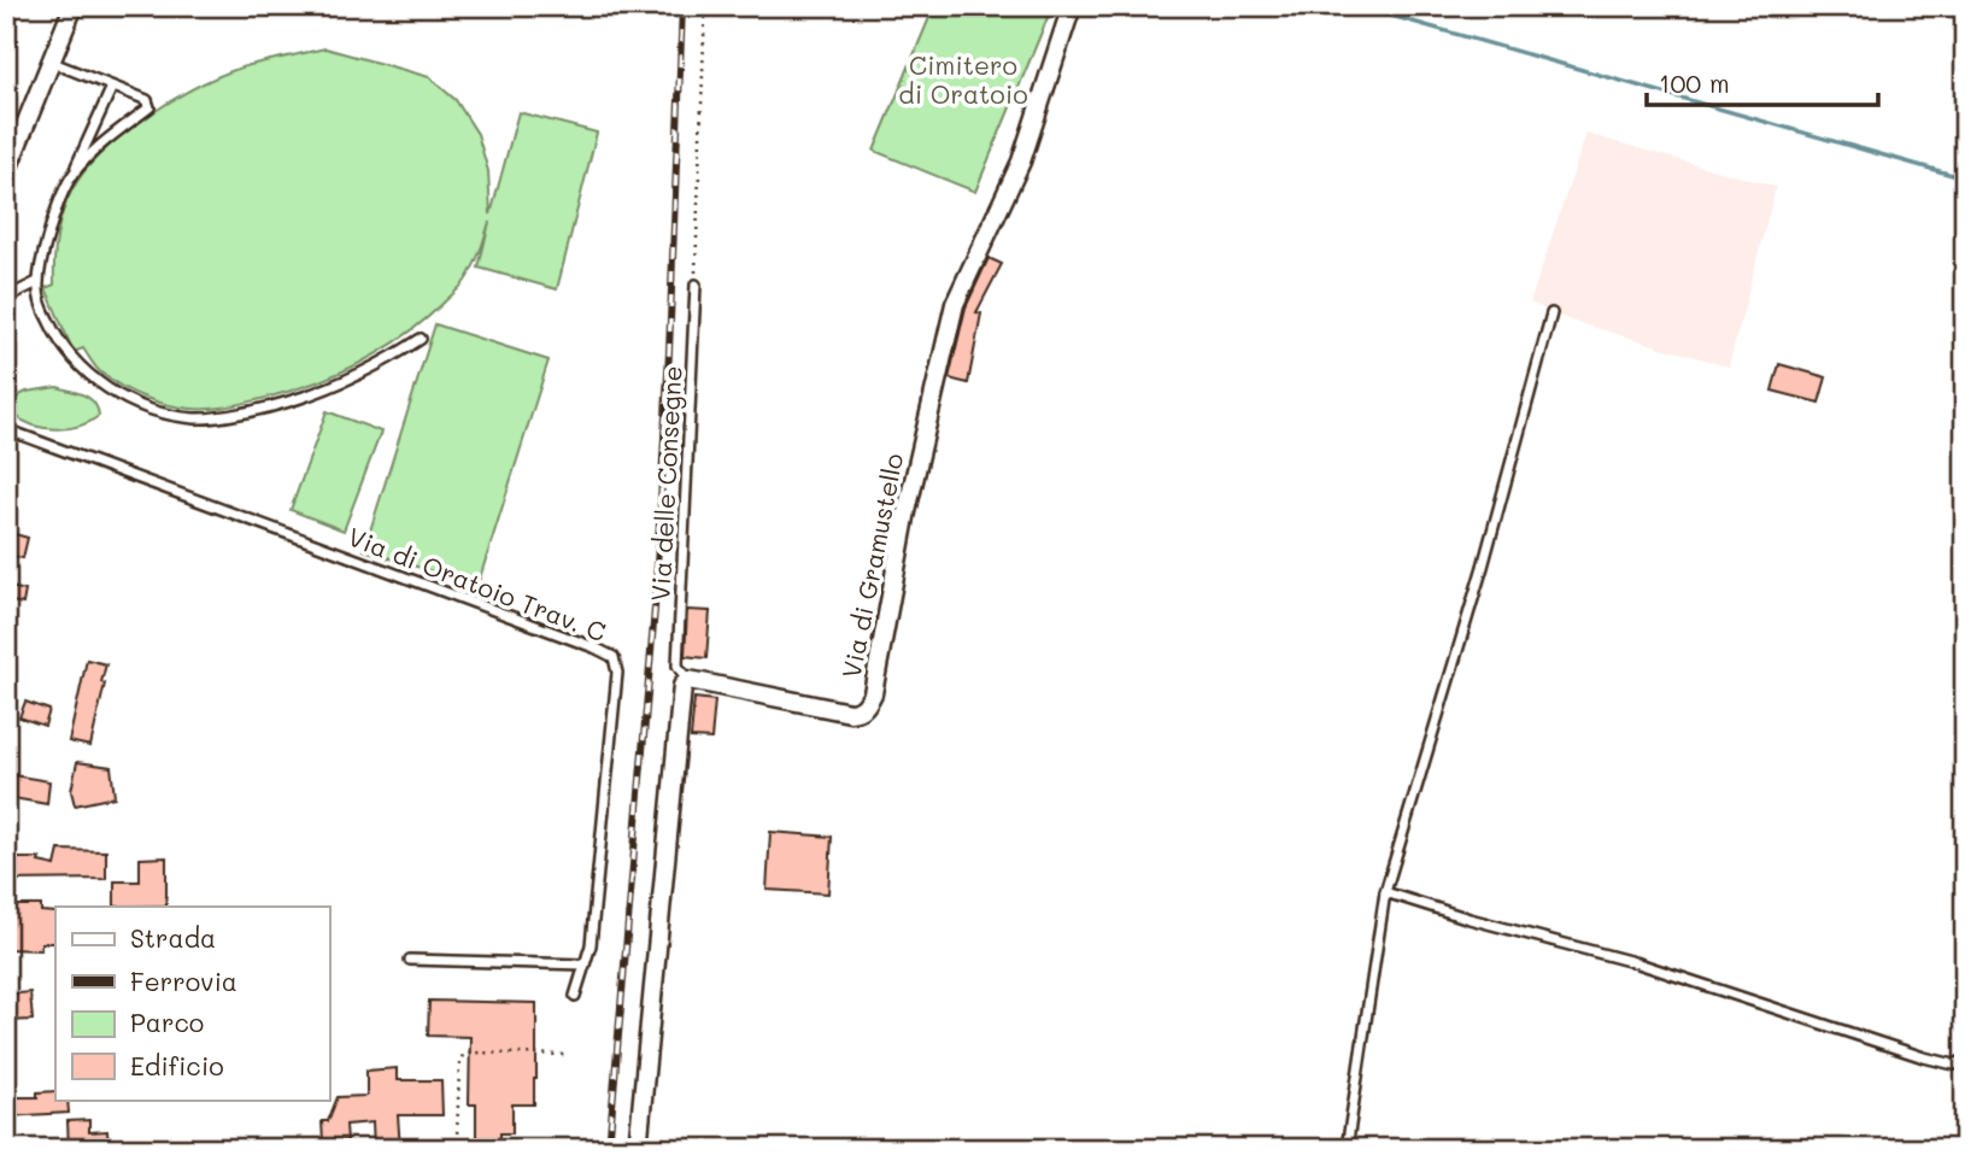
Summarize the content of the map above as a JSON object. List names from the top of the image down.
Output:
{
  "streets": {
    "street": ["Via di Gramustello"],
    "lane": ["Via delle Consegne", "Via di Oratoio Trav. C"]
  },
  "crossings": [
    ["Via delle Consegne", "Via di Gramustello"]
  ],
  "parks": ["Cimitero di Oratoio"],
  "legend": [
    "Strada",
    "Ferrovia",
    "Parco",
    "Edificio"
  ],
  "scale_bar": "100 m"
}
